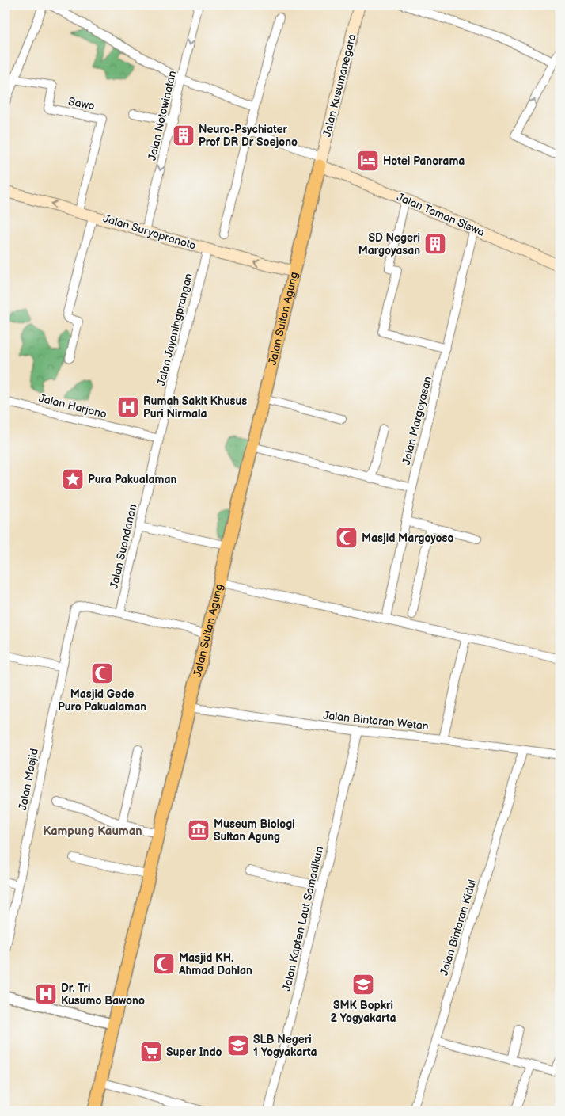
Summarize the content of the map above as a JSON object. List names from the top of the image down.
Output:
{
  "streets": {
    "main road": [
      "Jalan Kusumanegara",
      "Jalan Taman Siswa",
      "Jalan Suryopranoto",
      "Jalan Sultan Agung"
    ],
    "street": [
      "Sawo",
      "Jalan Notowinatan",
      "Jalan Jayaningprangan",
      "Jalan Harjono",
      "Jalan Margoyasan",
      "Jalan Suandanan",
      "Jalan Bintaran Wetan",
      "Jalan Masjid",
      "Jalan Kapten Laut Samadikun",
      "Jalan Bintaran Kidul"
    ]
  },
  "crossings": [
    ["Jalan Kusumanegara", "Jalan Taman Siswa"],
    ["Jalan Kusumanegara", "Jalan Sultan Agung"],
    ["Sawo", "Jalan Suryopranoto"],
    ["Jalan Notowinatan", "Jalan Suryopranoto"],
    ["Jalan Taman Siswa", "Jalan Sultan Agung"],
    ["Jalan Taman Siswa", "Jalan Margoyasan"],
    ["Jalan Suryopranoto", "Jalan Sultan Agung"],
    ["Jalan Suryopranoto", "Jalan Jayaningprangan"],
    ["Jalan Sultan Agung", "Jalan Bintaran Wetan"],
    ["Jalan Jayaningprangan", "Jalan Harjono"],
    ["Jalan Jayaningprangan", "Jalan Suandanan"],
    ["Jalan Harjono", "Jalan Suandanan"],
    ["Jalan Suandanan", "Jalan Masjid"],
    ["Jalan Bintaran Wetan", "Jalan Kapten Laut Samadikun"],
    ["Jalan Bintaran Wetan", "Jalan Bintaran Kidul"]
  ],
  "one_way": ["Jalan Notowinatan", "Jalan Suryopranoto"],
  "districts": ["Kampung Kauman"],
  "places": {
    "building": ["Neuro-Psychiater Prof DR Dr Soejono", "SD Negeri Margoyasan"],
    "hotel": ["Hotel Panorama"],
    "hospital": ["Rumah Sakit Khusus Puri Nirmala", "Dr. Tri Kusumo Bawono"],
    "place": ["Pura Pakualaman"],
    "mosque": ["Masjid Margoyoso", "Masjid Gede Puro Pakualaman", "Masjid KH. Ahmad Dahlan"],
    "museum": ["Museum Biologi Sultan Agung"],
    "school or university": ["SMK Bopkri 2 Yogyakarta", "SLB Negeri 1 Yogyakarta"],
    "supermarket": ["Super Indo"]
  }
}
